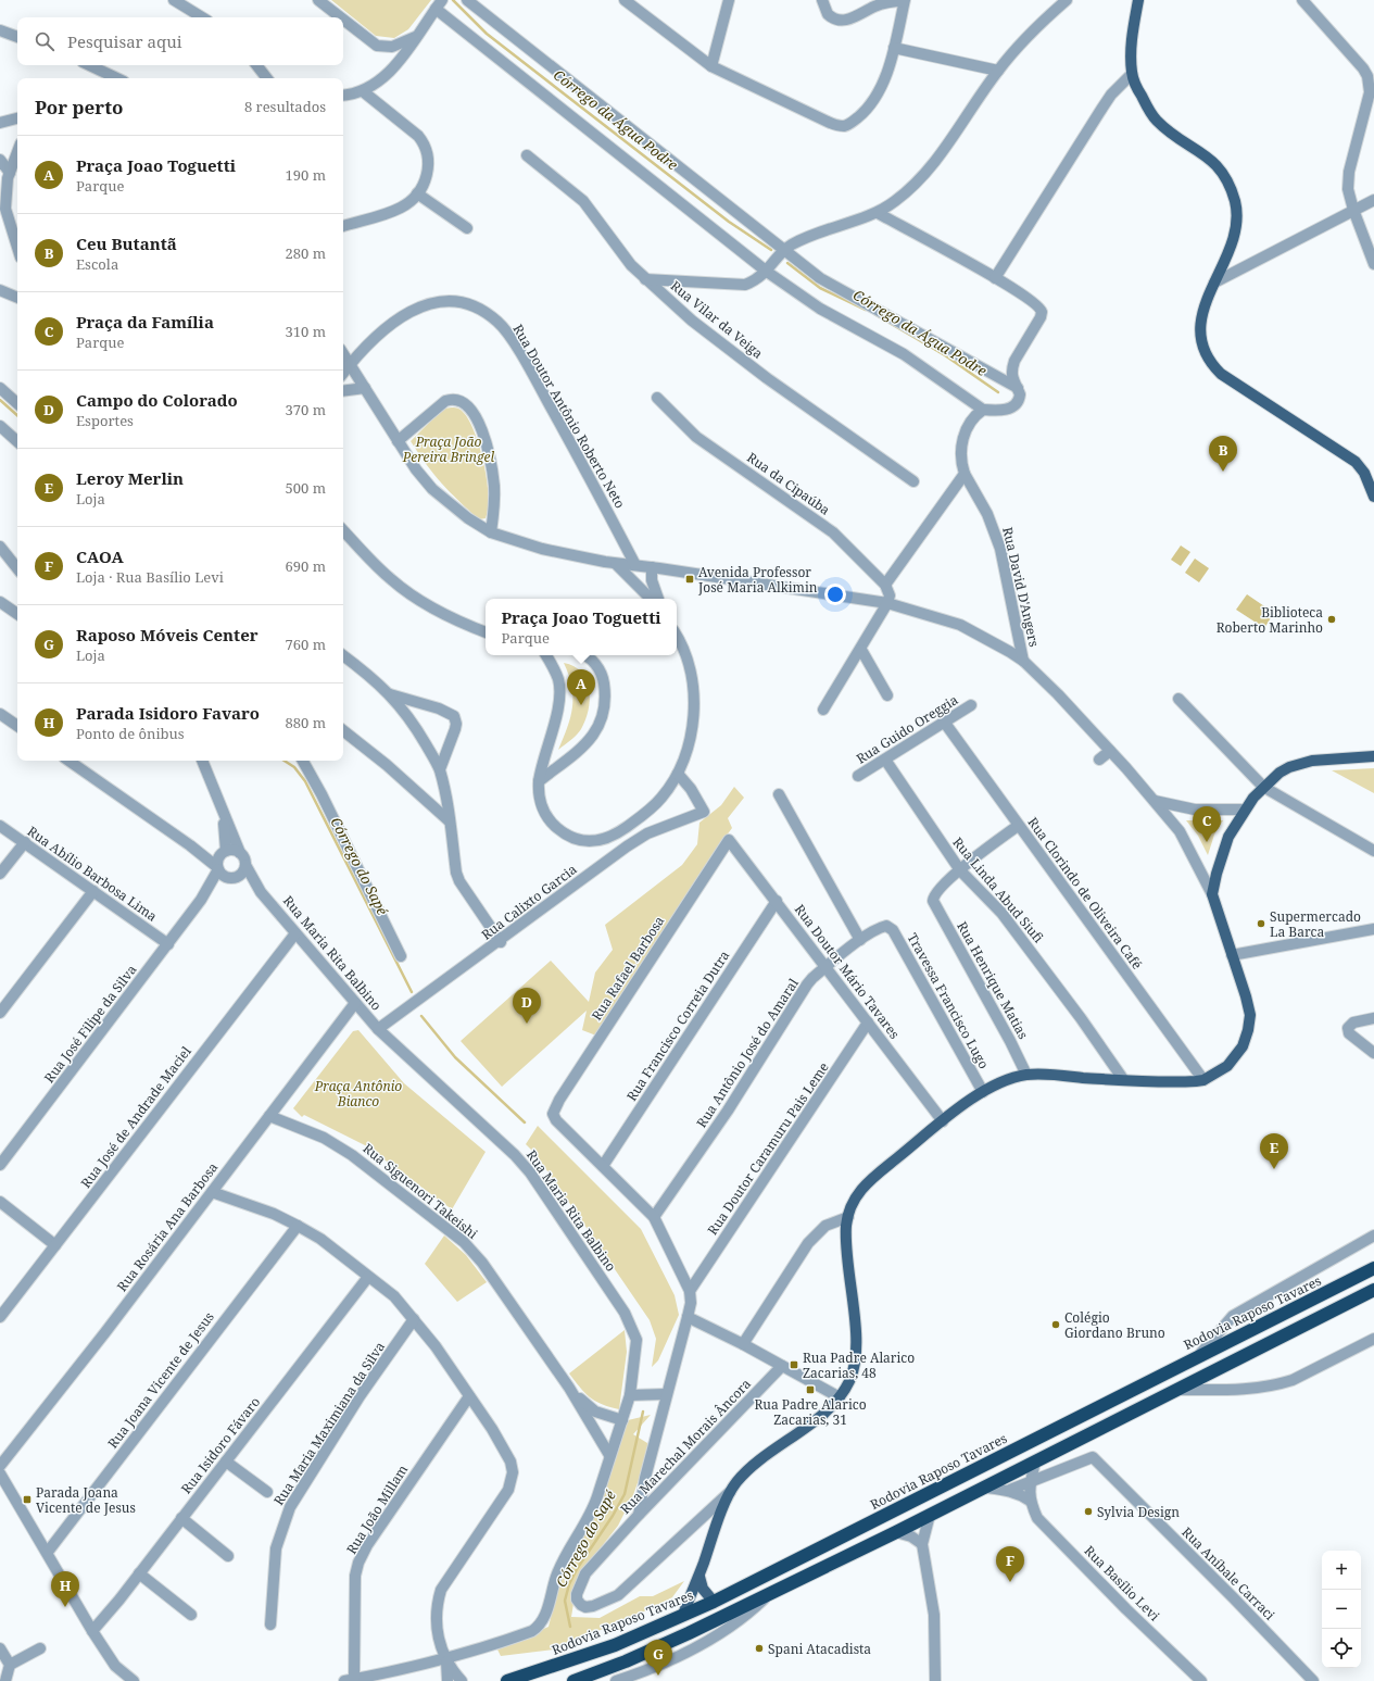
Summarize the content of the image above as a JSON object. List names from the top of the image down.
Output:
{
  "streets": {
    "highway": ["Rodovia Raposo Tavares"],
    "street": [
      "Rua Vilar da Veiga",
      "Rua Doutor Antônio Roberto Neto",
      "Rua da Cipaúba",
      "Rua David D'Angers",
      "Rua Guido Oreggia",
      "Rua Abílio Barbosa Lima",
      "Rua Linda Abud Siufi",
      "Rua Clorindo de Oliveira Café",
      "Rua Calixto Garcia",
      "Rua Maria Rita Balbino",
      "Rua Rafael Barbosa",
      "Rua Doutor Mário Tavares",
      "Rua Henrique Matias",
      "Travessa Francisco Lugo",
      "Rua José Filipe da Silva",
      "Rua Francisco Correia Dutra",
      "Rua Antônio José do Amaral",
      "Rua José de Andrade Maciel",
      "Rua Doutor Caramuru Pais Leme",
      "Rua Siguenori Takeishi",
      "Rua Rosária Ana Barbosa",
      "Rua Joana Vicente de Jesus",
      "Rua Maria Maximiana da Silva",
      "Rua Isidoro Fávaro",
      "Rua Marechal Morais Âncora",
      "Rua João Millam",
      "Rua Aníbale Carraci",
      "Rua Basílio Levi"
    ]
  },
  "crossings": [
    ["Rua Guido Oreggia", "Rua Linda Abud Siufi"],
    ["Rua Guido Oreggia", "Rua Clorindo de Oliveira Café"],
    ["Rua Abílio Barbosa Lima", "Rua José Filipe da Silva"],
    ["Rua Linda Abud Siufi", "Rua Henrique Matias"],
    ["Rua Calixto Garcia", "Rua Maria Rita Balbino"],
    ["Rua Maria Rita Balbino", "Rua José Filipe da Silva"],
    ["Rua Maria Rita Balbino", "Rua José de Andrade Maciel"],
    ["Rua Maria Rita Balbino", "Rua Siguenori Takeishi"],
    ["Rua Maria Rita Balbino", "Rua Rosária Ana Barbosa"],
    ["Rua Rafael Barbosa", "Rua Doutor Mário Tavares"],
    ["Rua Rafael Barbosa", "Rua Francisco Correia Dutra"],
    ["Rua Doutor Mário Tavares", "Rua Francisco Correia Dutra"],
    ["Rua Doutor Mário Tavares", "Rua Antônio José do Amaral"],
    ["Rua Doutor Mário Tavares", "Rua Doutor Caramuru Pais Leme"],
    ["Travessa Francisco Lugo", "Rua Antônio José do Amaral"],
    ["Rua Siguenori Takeishi", "Rua Rosária Ana Barbosa"],
    ["Rua Aníbale Carraci", "Rua Basílio Levi"]
  ],
  "water": ["Córrego da Água Podre", "Córrego do Sapé"],
  "parks": ["Praça João Pereira Bringel", "Praça Antônio Bianco"],
  "places": {
    "transit": [
      "Avenida Professor José Maria Alkimin",
      "Rua Padre Alarico Zacarias, 48",
      "Rua Padre Alarico Zacarias, 31",
      "Parada Joana Vicente de Jesus"
    ],
    "other": [
      "Biblioteca Roberto Marinho",
      "Supermercado La Barca",
      "Colégio Giordano Bruno",
      "Sylvia Design",
      "Spani Atacadista"
    ]
  },
  "page": {
    "search": "Pesquisar aqui",
    "heading": ["Por perto", "8 resultados"],
    "list": [
      {
        "mark": "A",
        "name": "Praça Joao Toguetti",
        "note": "Parque",
        "value": "190 m"
      },
      {
        "mark": "B",
        "name": "Ceu Butantã",
        "note": "Escola",
        "value": "280 m"
      },
      {
        "mark": "C",
        "name": "Praça da Família",
        "note": "Parque",
        "value": "310 m"
      },
      {
        "mark": "D",
        "name": "Campo do Colorado",
        "note": "Esportes",
        "value": "370 m"
      },
      {
        "mark": "E",
        "name": "Leroy Merlin",
        "note": "Loja",
        "value": "500 m"
      },
      {
        "mark": "F",
        "name": "CAOA",
        "note": "Loja · Rua Basílio Levi",
        "value": "690 m"
      },
      {
        "mark": "G",
        "name": "Raposo Móveis Center",
        "note": "Loja",
        "value": "760 m"
      },
      {
        "mark": "H",
        "name": "Parada Isidoro Favaro",
        "note": "Ponto de ônibus",
        "value": "880 m"
      }
    ],
    "pins": [
      "B",
      "A",
      "C",
      "D",
      "E",
      "F",
      "H",
      "G"
    ],
    "popup": ["Praça Joao Toguetti", "Parque"],
    "map_buttons": ["+", "−"]
  }
}
